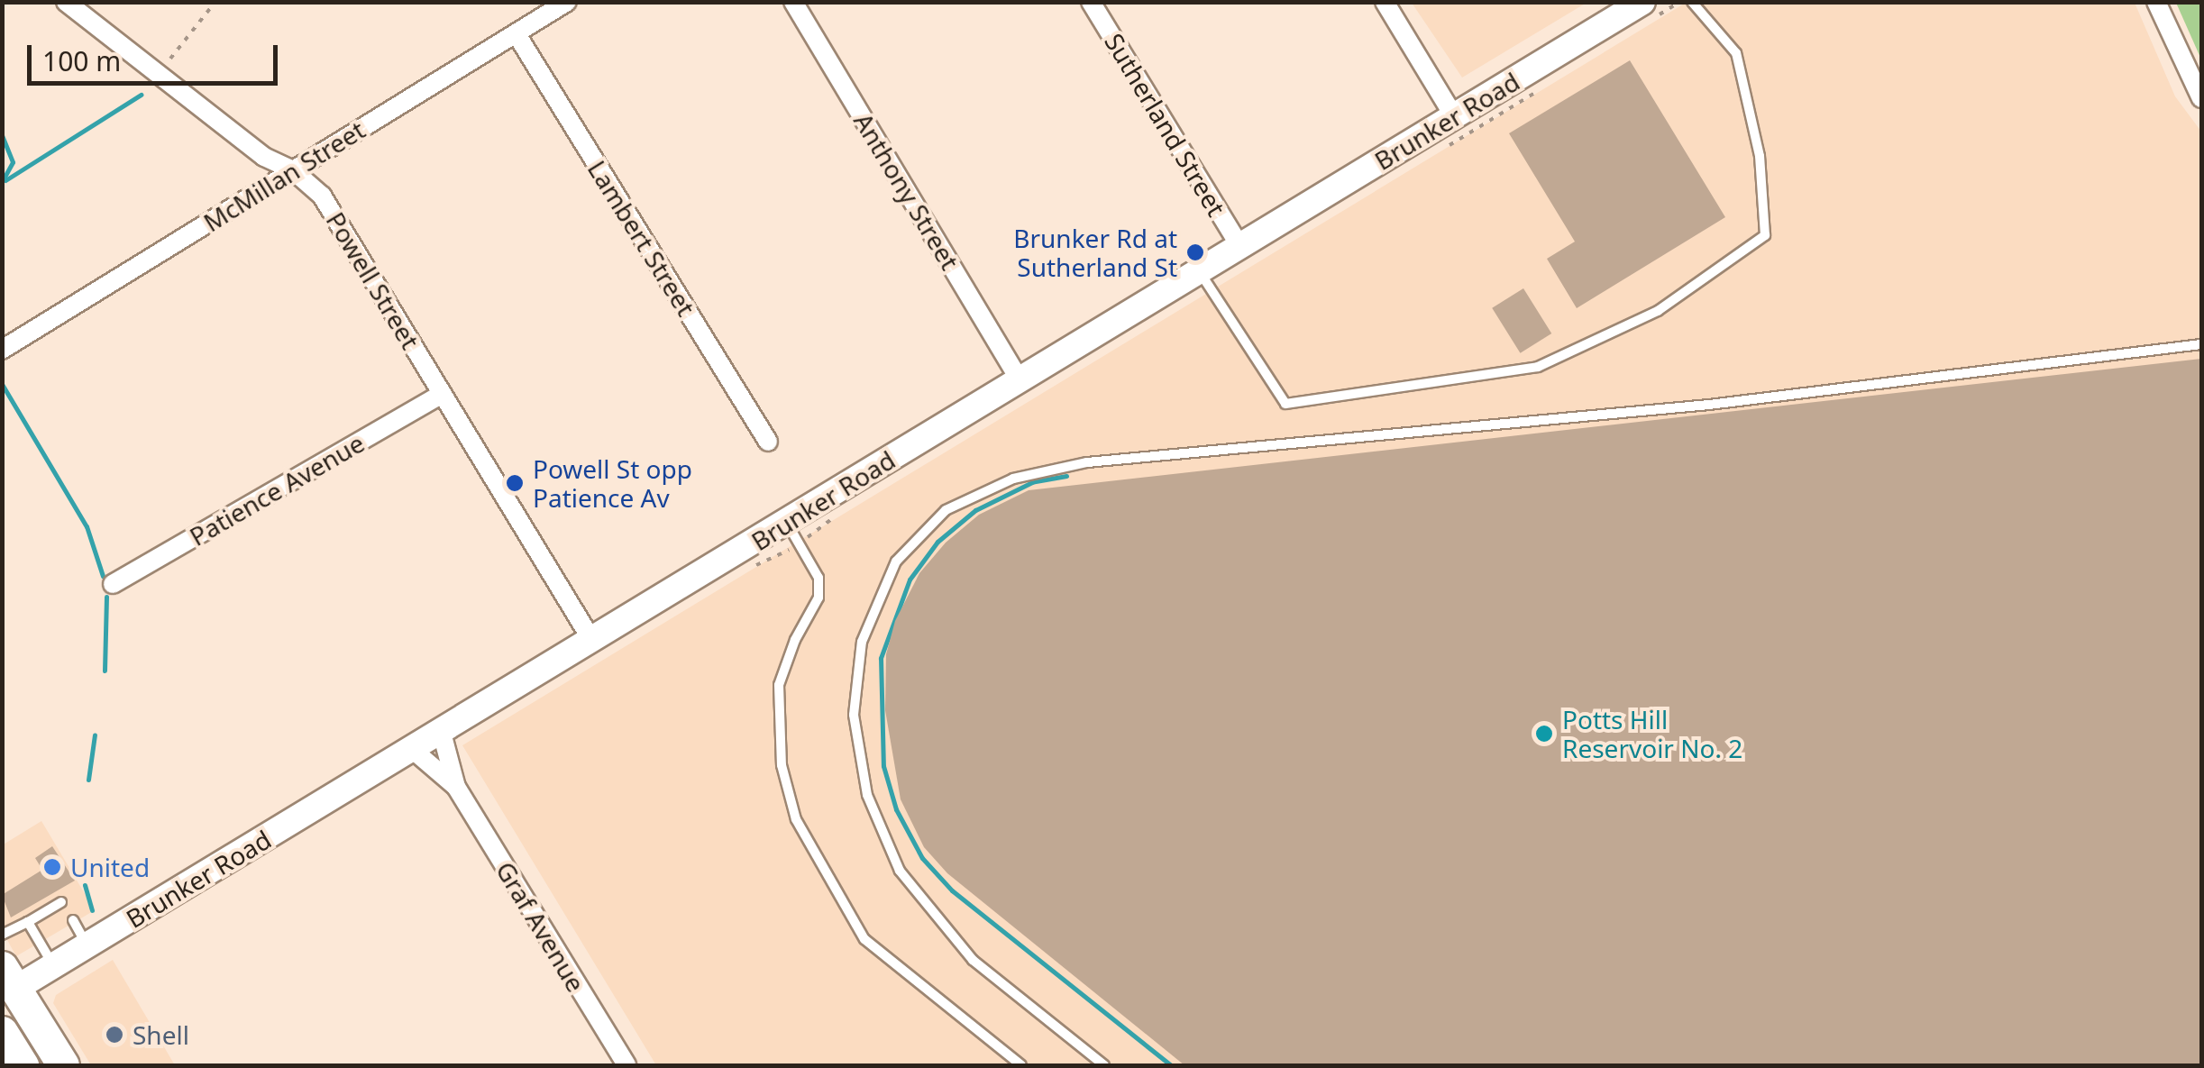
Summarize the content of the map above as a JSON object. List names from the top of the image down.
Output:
{
  "streets": {
    "main road": ["Brunker Road"],
    "street": [
      "Sutherland Street",
      "McMillan Street",
      "Anthony Street",
      "Lambert Street",
      "Powell Street",
      "Patience Avenue",
      "Graf Avenue"
    ]
  },
  "crossings": [
    ["Brunker Road", "Sutherland Street"],
    ["Brunker Road", "Anthony Street"],
    ["Brunker Road", "Powell Street"],
    ["Brunker Road", "Graf Avenue"],
    ["McMillan Street", "Lambert Street"],
    ["McMillan Street", "Powell Street"],
    ["Powell Street", "Patience Avenue"]
  ],
  "places": [
    "Brunker Rd at Sutherland St",
    "Powell St opp Patience Av",
    "Potts Hill Reservoir No. 2",
    "United",
    "Shell"
  ],
  "scale_bar": "100 m"
}
